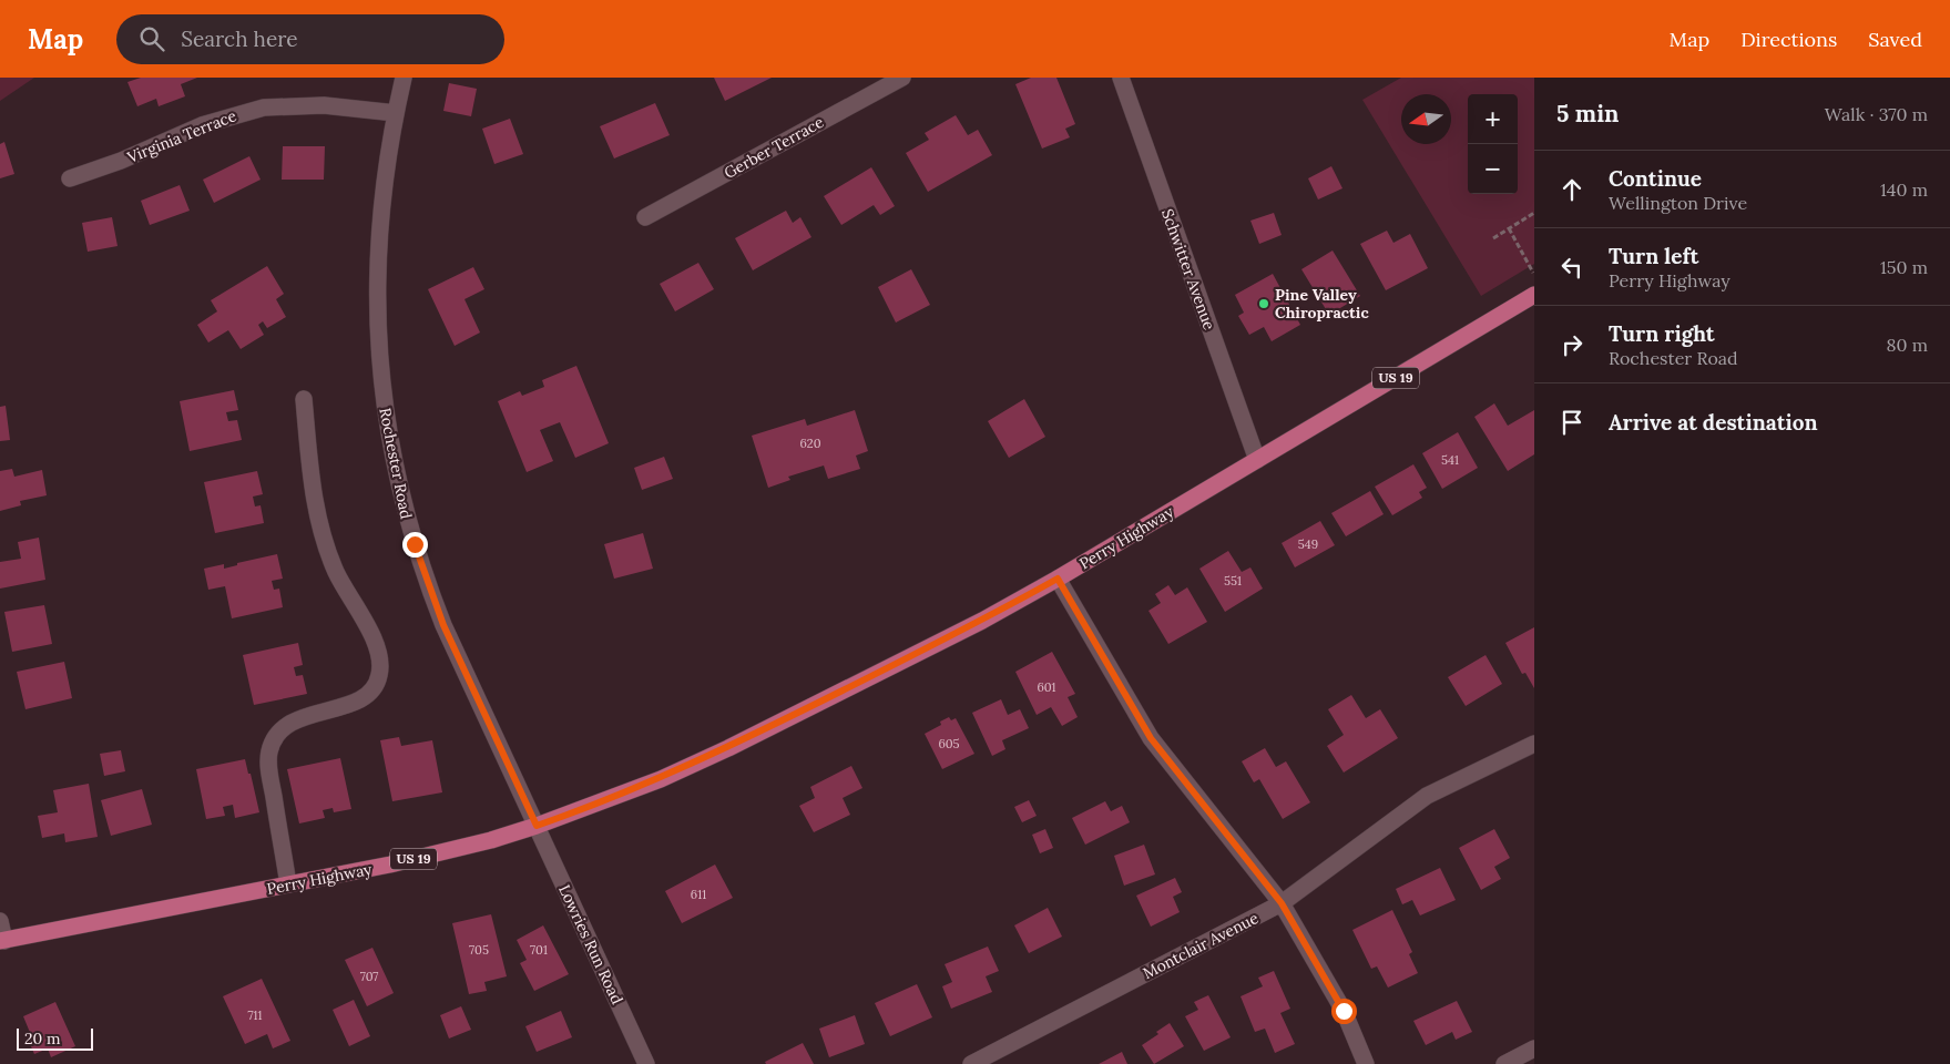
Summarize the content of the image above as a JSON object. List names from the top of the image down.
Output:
{
  "streets": {
    "main road": ["US 19", "Perry Highway"],
    "street": [
      "Virginia Terrace",
      "Gerber Terrace",
      "Schwitter Avenue",
      "Rochester Road",
      "Lowries Run Road",
      "Montclair Avenue"
    ]
  },
  "crossings": [
    ["Virginia Terrace", "Rochester Road"],
    ["Schwitter Avenue", "Perry Highway"],
    ["Rochester Road", "Perry Highway"],
    ["Rochester Road", "Lowries Run Road"],
    ["Perry Highway", "Lowries Run Road"]
  ],
  "places": ["Pine Valley Chiropractic"],
  "house_numbers": [
    "620",
    "541",
    "549",
    "551",
    "601",
    "605",
    "611",
    "705",
    "701",
    "707",
    "711"
  ],
  "scale_bar": "20 m",
  "north": "left",
  "page": {
    "header": "Map",
    "search": "Search here",
    "nav": ["Map", "Directions", "Saved"],
    "heading": ["5 min", "Walk · 370 m"],
    "map_buttons": ["+", "−"],
    "list": [
      ["Continue", "Wellington Drive", "140 m"],
      ["Turn left", "Perry Highway", "150 m"],
      ["Turn right", "Rochester Road", "80 m"],
      "Arrive at destination"
    ],
    "scale": "20 m"
  }
}
